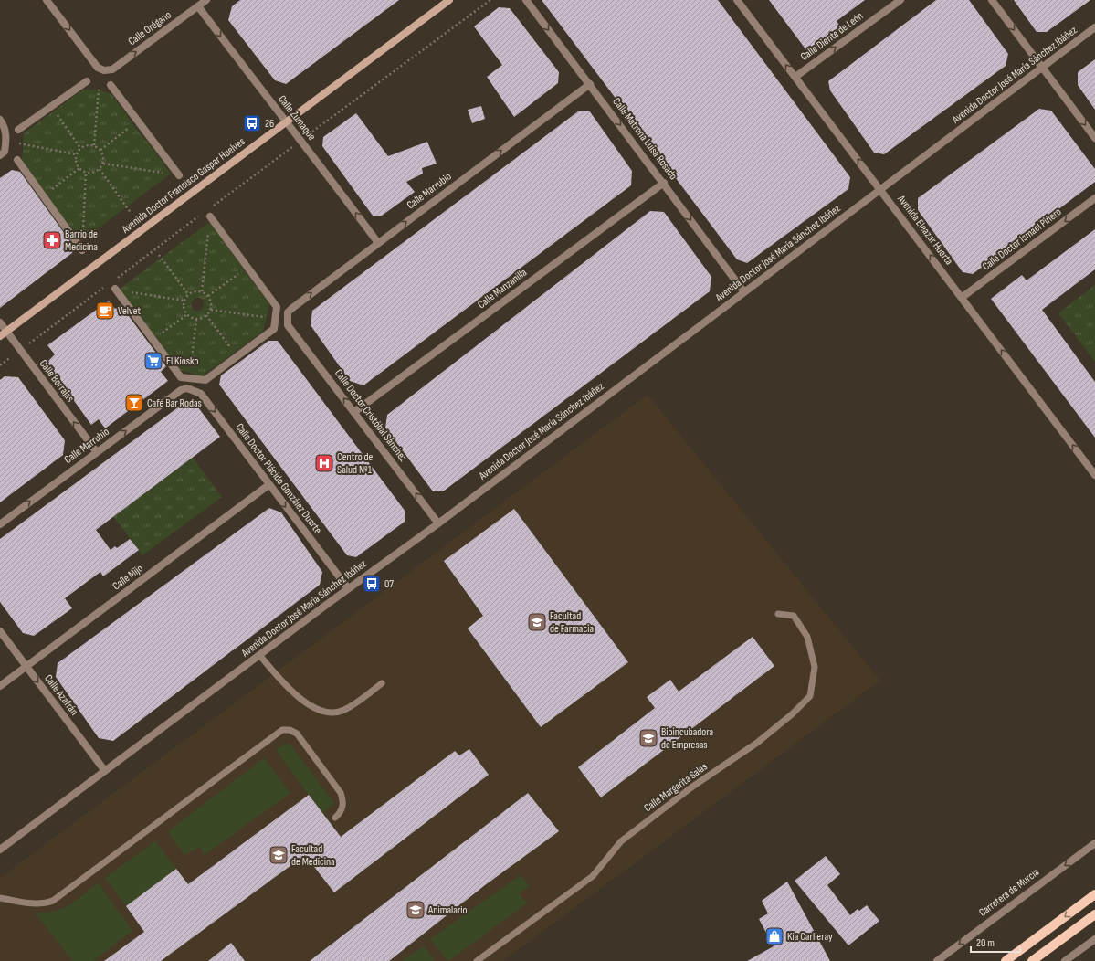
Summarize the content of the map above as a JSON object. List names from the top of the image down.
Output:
{
  "streets": {
    "street": [
      "Calle Orégano",
      "Calle Diente de León",
      "Avenida Doctor José María Sánchez Ibáñez",
      "Calle Zumaque",
      "Calle Matrona Luisa Rosado",
      "Avenida Doctor Francisco Gaspar Huelves",
      "Calle Marrubio",
      "Avenida Eleazar Huerta",
      "Calle Doctor Ismael Piñero",
      "Calle Manzanilla",
      "Calle Borrajas",
      "Calle Doctor Cristóbal Sánchez",
      "Calle Doctor Plácido González Duarte",
      "Calle Mijo",
      "Calle Azafrán",
      "Carretera de Murcia"
    ],
    "lane": ["Calle Margarita Salas"]
  },
  "crossings": [
    ["Calle Orégano", "Calle Zumaque"],
    ["Calle Diente de León", "Avenida Eleazar Huerta"],
    ["Avenida Doctor José María Sánchez Ibáñez", "Calle Matrona Luisa Rosado"],
    ["Avenida Doctor José María Sánchez Ibáñez", "Avenida Eleazar Huerta"],
    ["Avenida Doctor José María Sánchez Ibáñez", "Calle Doctor Cristóbal Sánchez"],
    ["Avenida Doctor José María Sánchez Ibáñez", "Calle Doctor Plácido González Duarte"],
    ["Avenida Doctor José María Sánchez Ibáñez", "Calle Azafrán"],
    ["Calle Zumaque", "Avenida Doctor Francisco Gaspar Huelves"],
    ["Calle Zumaque", "Calle Marrubio"],
    ["Calle Matrona Luisa Rosado", "Calle Marrubio"],
    ["Calle Matrona Luisa Rosado", "Calle Manzanilla"],
    ["Avenida Doctor Francisco Gaspar Huelves", "Calle Borrajas"],
    ["Calle Marrubio", "Calle Borrajas"],
    ["Calle Marrubio", "Calle Doctor Cristóbal Sánchez"],
    ["Calle Marrubio", "Calle Doctor Plácido González Duarte"],
    ["Avenida Eleazar Huerta", "Calle Doctor Ismael Piñero"],
    ["Calle Manzanilla", "Calle Doctor Cristóbal Sánchez"],
    ["Calle Doctor Plácido González Duarte", "Calle Mijo"],
    ["Calle Mijo", "Calle Azafrán"]
  ],
  "one_way": [
    "Calle Diente de León",
    "Calle Matrona Luisa Rosado",
    "Calle Marrubio",
    "Avenida Eleazar Huerta",
    "Calle Doctor Ismael Piñero",
    "Calle Borrajas",
    "Calle Doctor Cristóbal Sánchez",
    "Calle Doctor Plácido González Duarte",
    "Calle Azafrán",
    "Carretera de Murcia"
  ],
  "places": {
    "bus stop": ["26", "07"],
    "pharmacy": ["Barrio de Medicina"],
    "cafe": ["Velvet"],
    "supermarket": ["El Kiosko"],
    "bar": ["Café Bar Rodas"],
    "hospital": ["Centro de Salud Nº1"],
    "school or university": [
      "Facultad de Farmacia",
      "Bioincubadora de Empresas",
      "Facultad de Medicina",
      "Animalario"
    ],
    "shop": ["Kia Carlleray"]
  },
  "scale_bar": "20 m"
}
